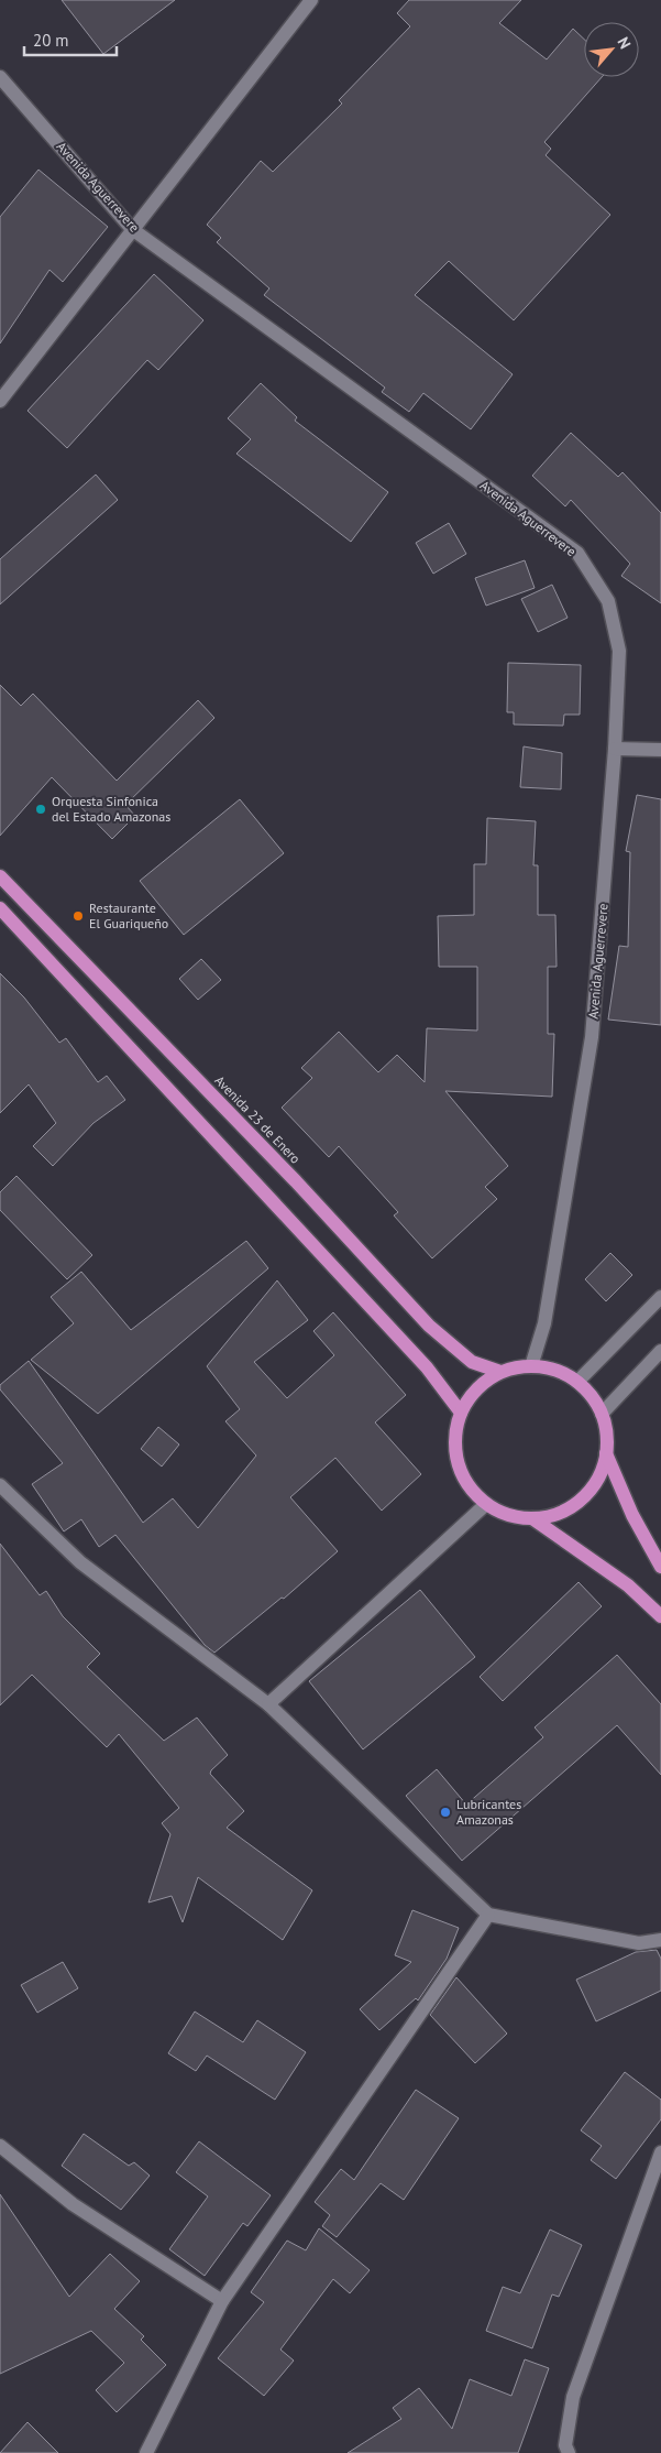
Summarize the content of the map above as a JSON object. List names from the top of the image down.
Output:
{
  "streets": {
    "main road": ["Avenida 23 de Enero"],
    "street": ["Avenida Aguerrevere"]
  },
  "crossings": [
    ["Avenida Aguerrevere", "Avenida 23 de Enero"]
  ],
  "places": ["Orquesta Sinfonica del Estado Amazonas", "Restaurante El Guariqueño", "Lubricantes Amazonas"],
  "scale_bar": "20 m",
  "north": "top right"
}
